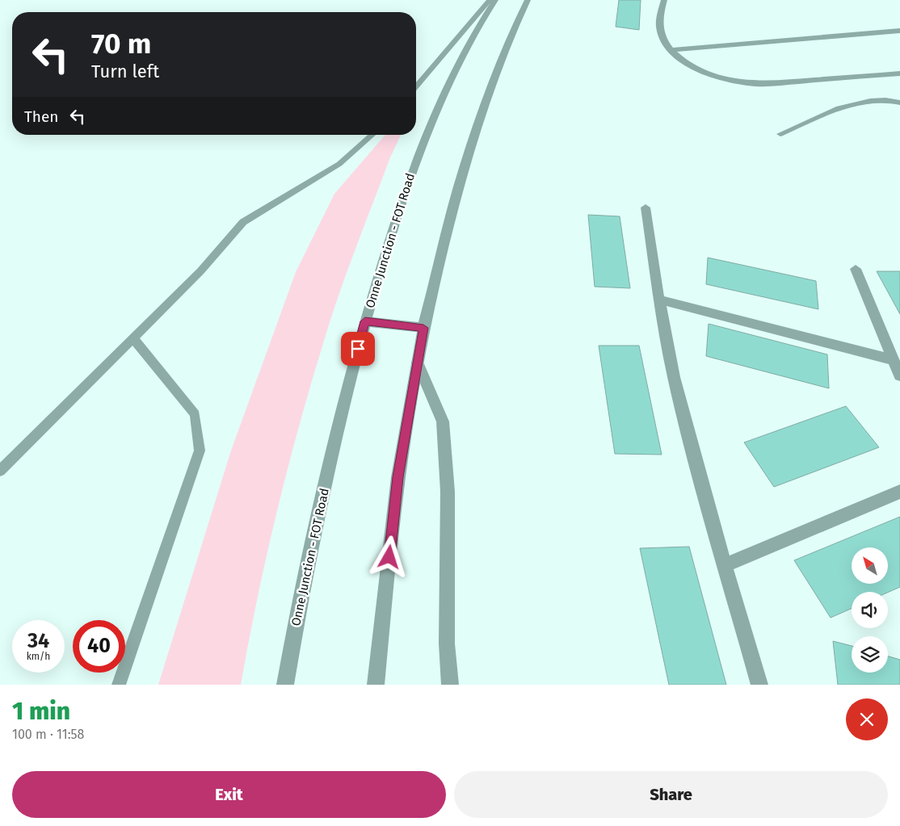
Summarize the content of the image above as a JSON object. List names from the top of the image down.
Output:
{
  "streets": {
    "street": ["Onne Junction - FOT Road"]
  },
  "north": "top left",
  "page": {
    "turn": ["70 m", "Turn left"],
    "then": "Then",
    "speed": "34 km/h",
    "limit": "40",
    "heading": ["1 min", "100 m · 11:58"],
    "buttons": ["Exit", "Share"]
  }
}
